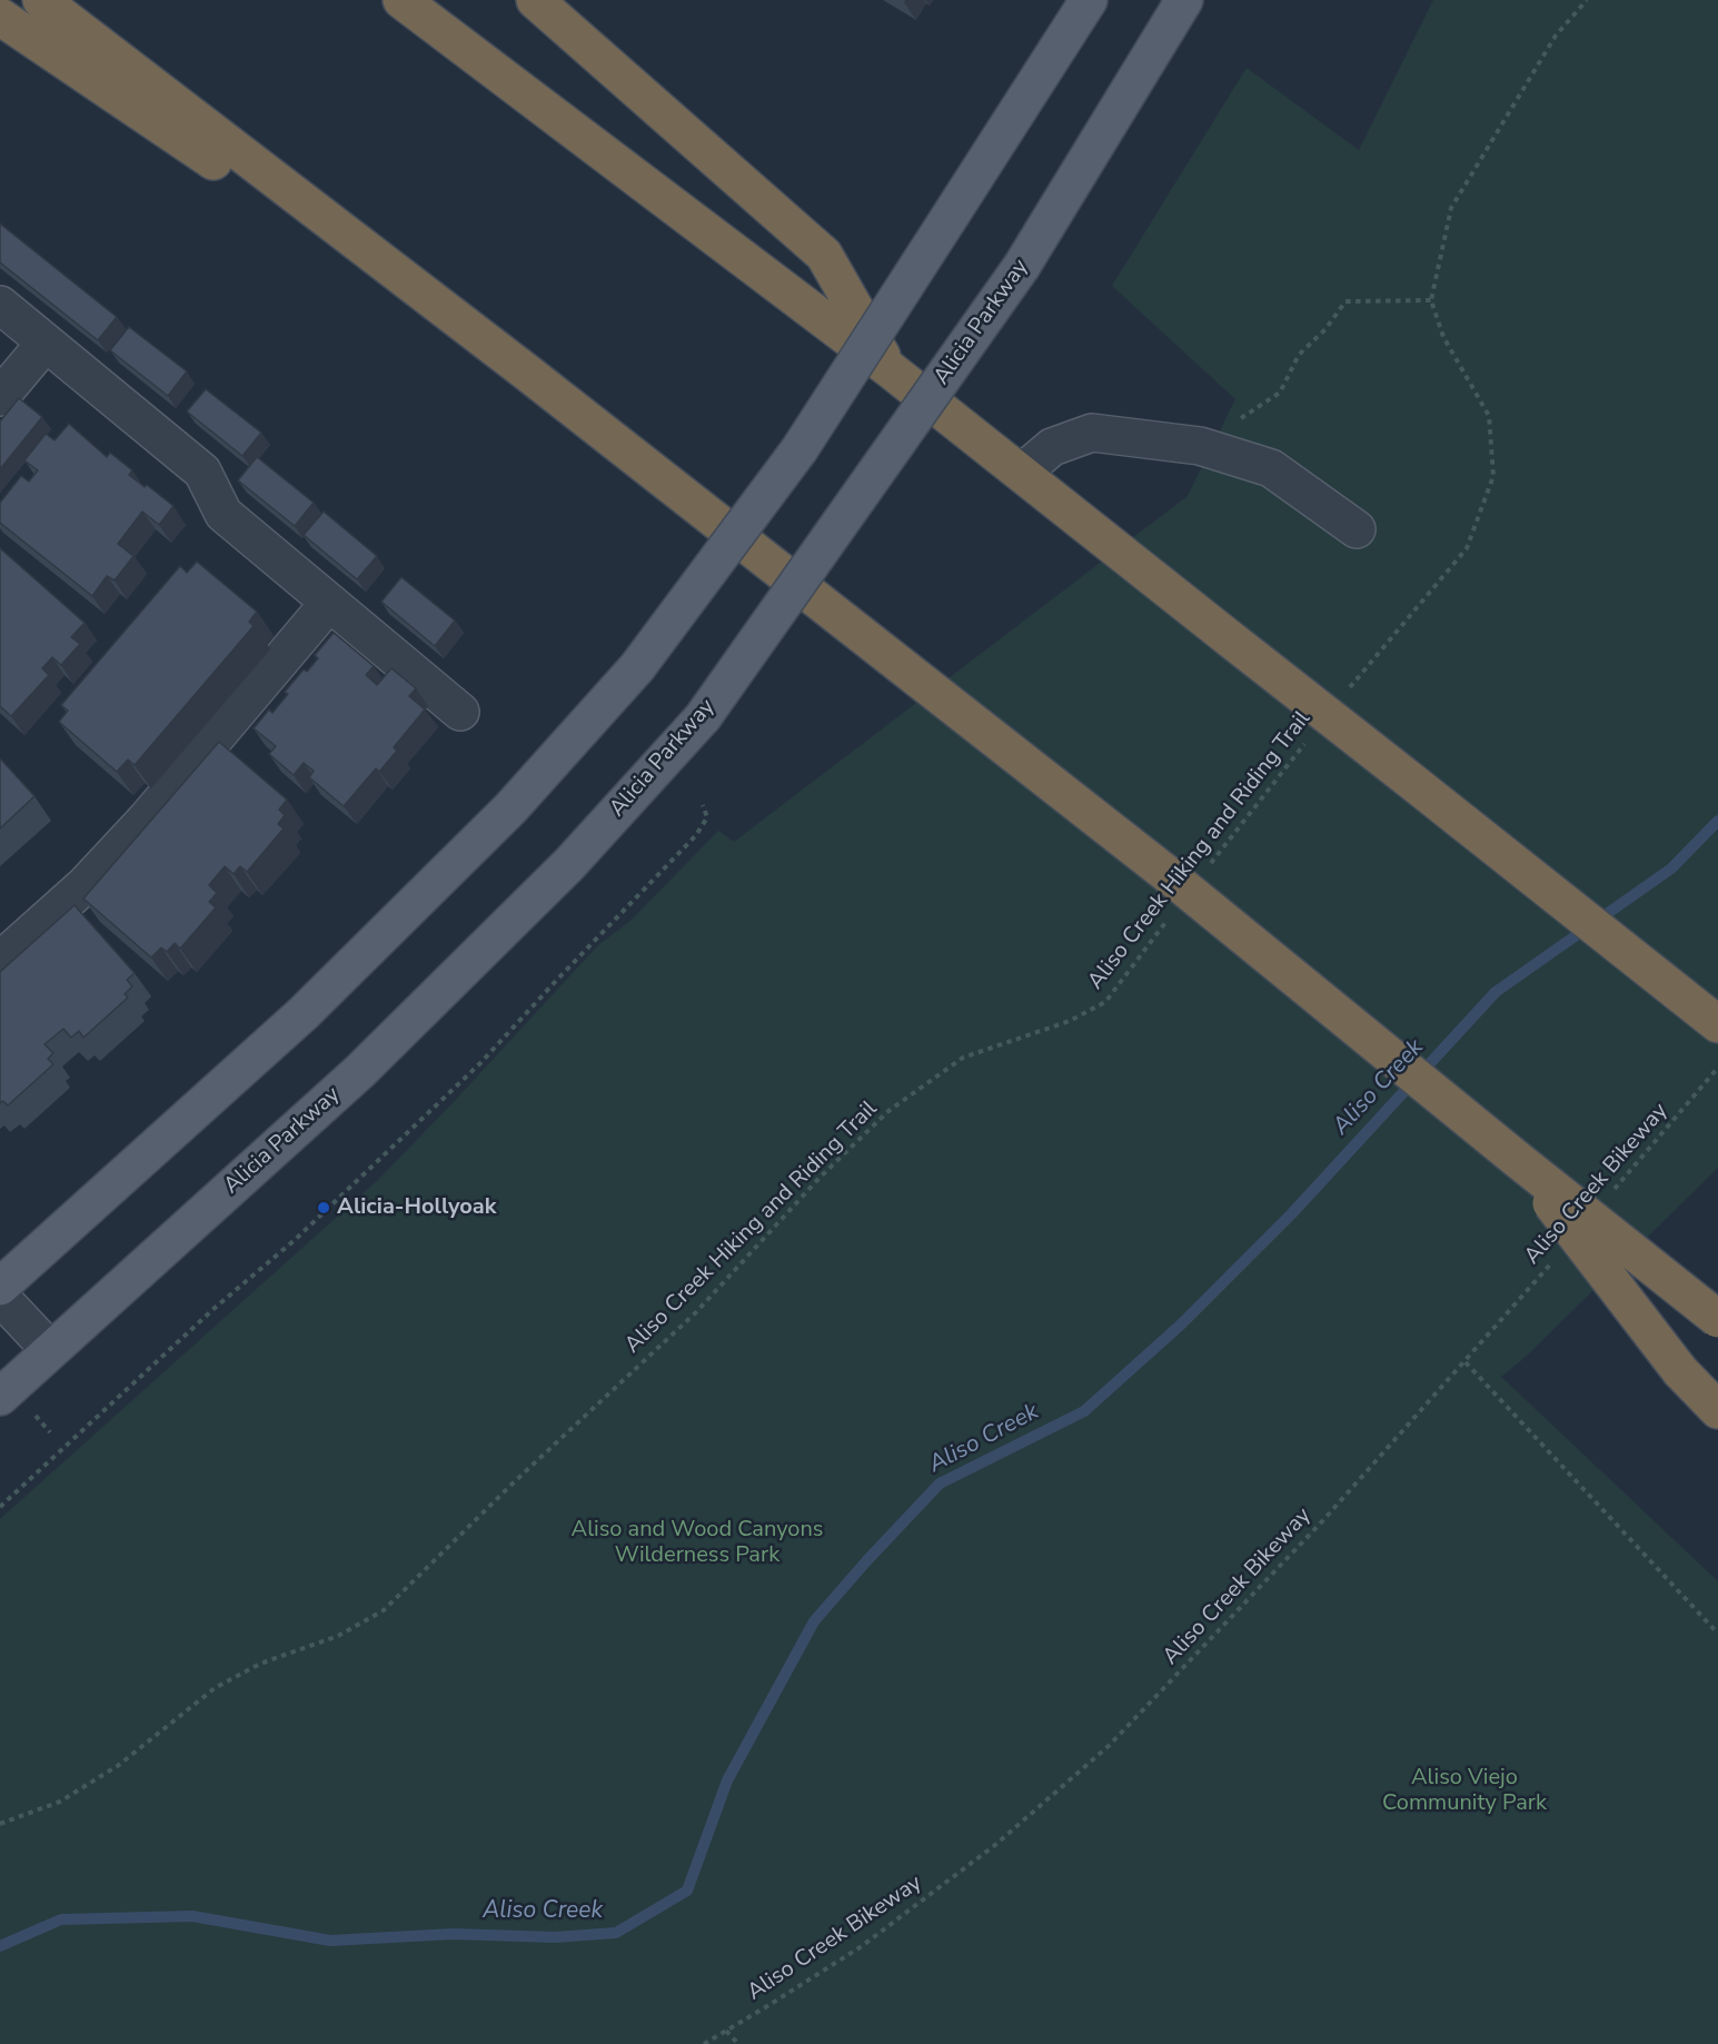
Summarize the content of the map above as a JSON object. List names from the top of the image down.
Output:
{
  "streets": {
    "main road": ["Alicia Parkway"],
    "path": ["Aliso Creek Hiking and Riding Trail", "Aliso Creek Bikeway"]
  },
  "water": ["Aliso Creek"],
  "parks": ["Aliso and Wood Canyons Wilderness Park", "Aliso Viejo Community Park"],
  "places": ["Alicia-Hollyoak"]
}
